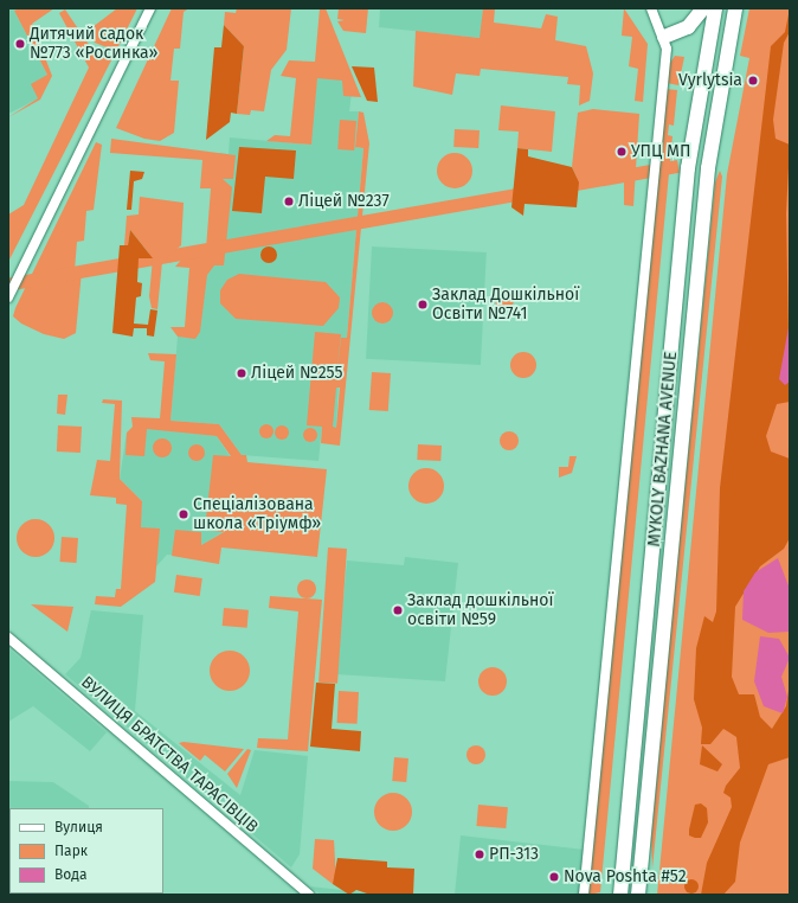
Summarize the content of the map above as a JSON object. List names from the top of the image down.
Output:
{
  "streets": {
    "highway": ["MYKOLY BAZHANA AVENUE"],
    "street": ["ВУЛИЦЯ БРАТСТВА ТАРАСІВЦІВ"]
  },
  "places": [
    "Дитячий садок №773 «Росинка»",
    "Vyrlytsia",
    "УПЦ МП",
    "Ліцей №237",
    "Заклад Дошкільної Освіти №741",
    "Ліцей №255",
    "Спеціалізована школа «Тріумф»",
    "Заклад дошкільної освіти №59",
    "РП-313",
    "Nova Poshta #52"
  ],
  "legend": ["Вулиця", "Парк", "Вода"]
}
